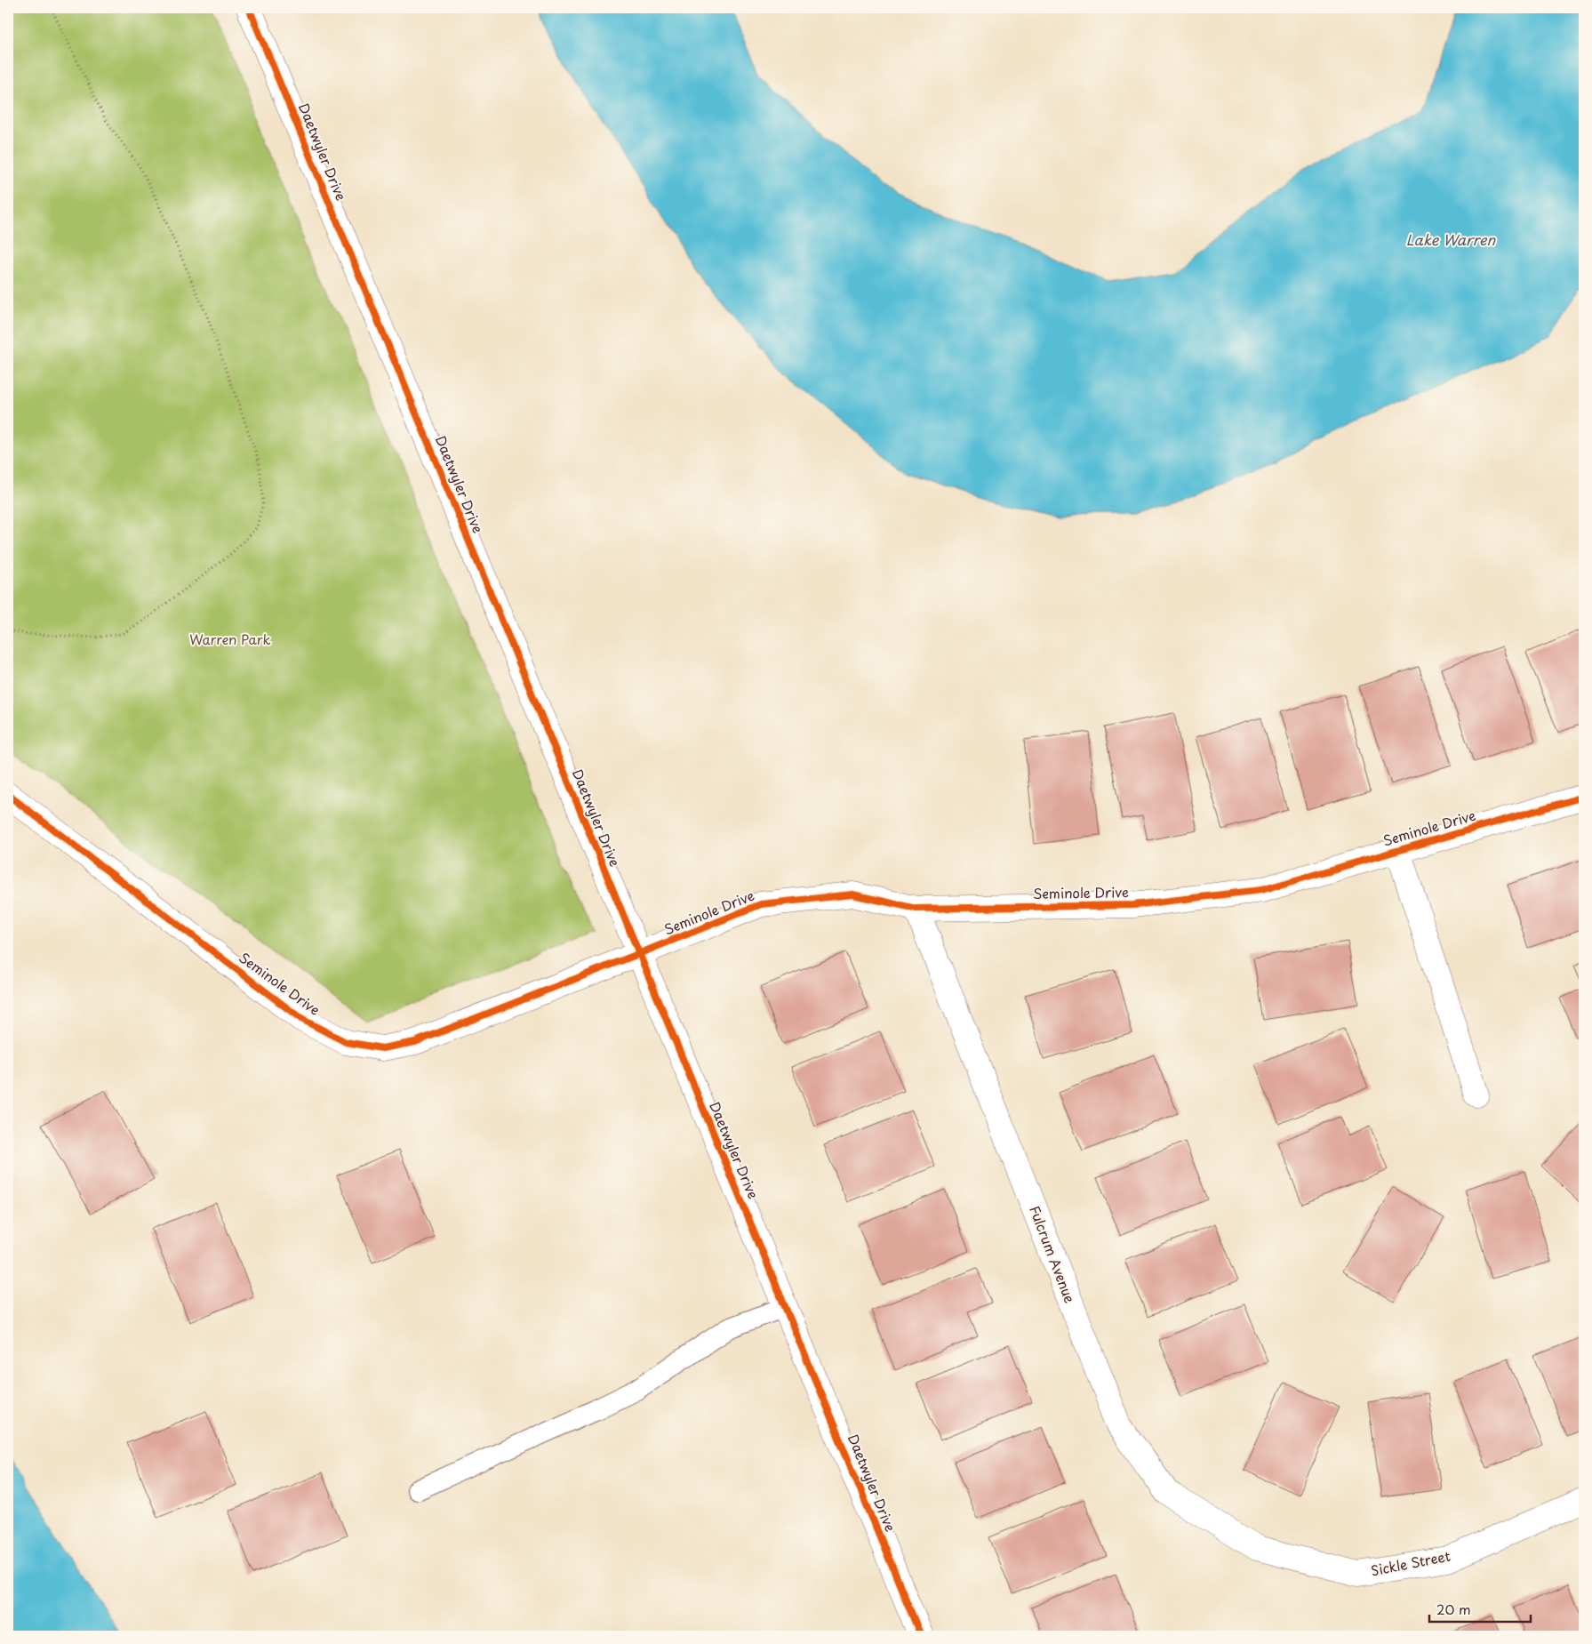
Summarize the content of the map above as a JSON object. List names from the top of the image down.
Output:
{
  "streets": {
    "street": [
      "Daetwyler Drive",
      "Seminole Drive",
      "Fulcrum Avenue",
      "Sickle Street"
    ]
  },
  "crossings": [
    ["Daetwyler Drive", "Seminole Drive"],
    ["Seminole Drive", "Fulcrum Avenue"],
    ["Fulcrum Avenue", "Sickle Street"]
  ],
  "water": ["Lake Warren"],
  "parks": ["Warren Park"],
  "scale_bar": "20 m"
}
